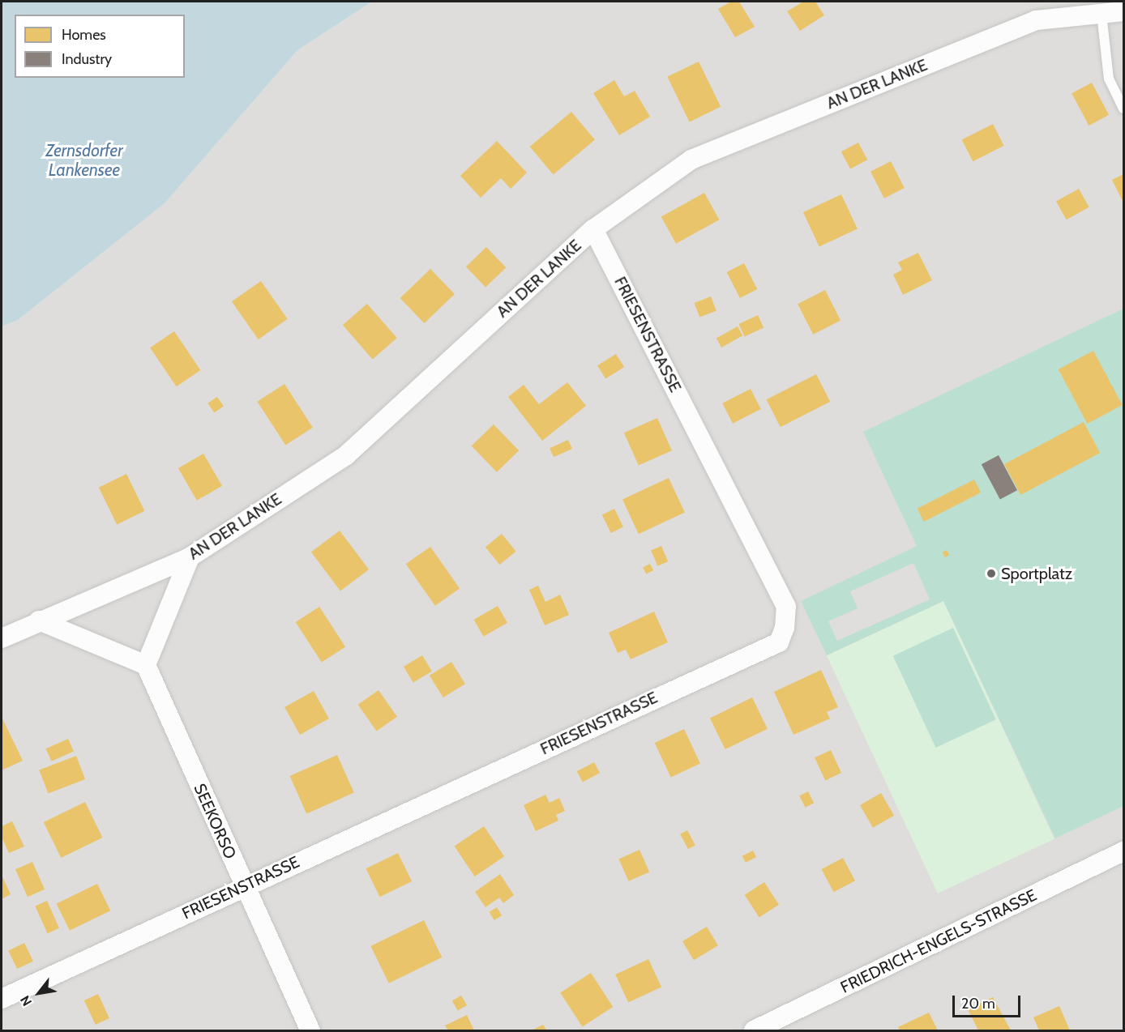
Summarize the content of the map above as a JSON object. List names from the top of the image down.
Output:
{
  "streets": {
    "street": [
      "AN DER LANKE",
      "FRIESENSTRASSE",
      "SEEKORSO",
      "FRIEDRICH-ENGELS-STRASSE"
    ]
  },
  "crossings": [
    ["AN DER LANKE", "FRIESENSTRASSE"],
    ["FRIESENSTRASSE", "SEEKORSO"]
  ],
  "water": ["Zernsdorfer Lankensee"],
  "places": ["Sportplatz"],
  "legend": ["Homes", "Industry"],
  "scale_bar": "20 m",
  "north": "bottom left"
}
